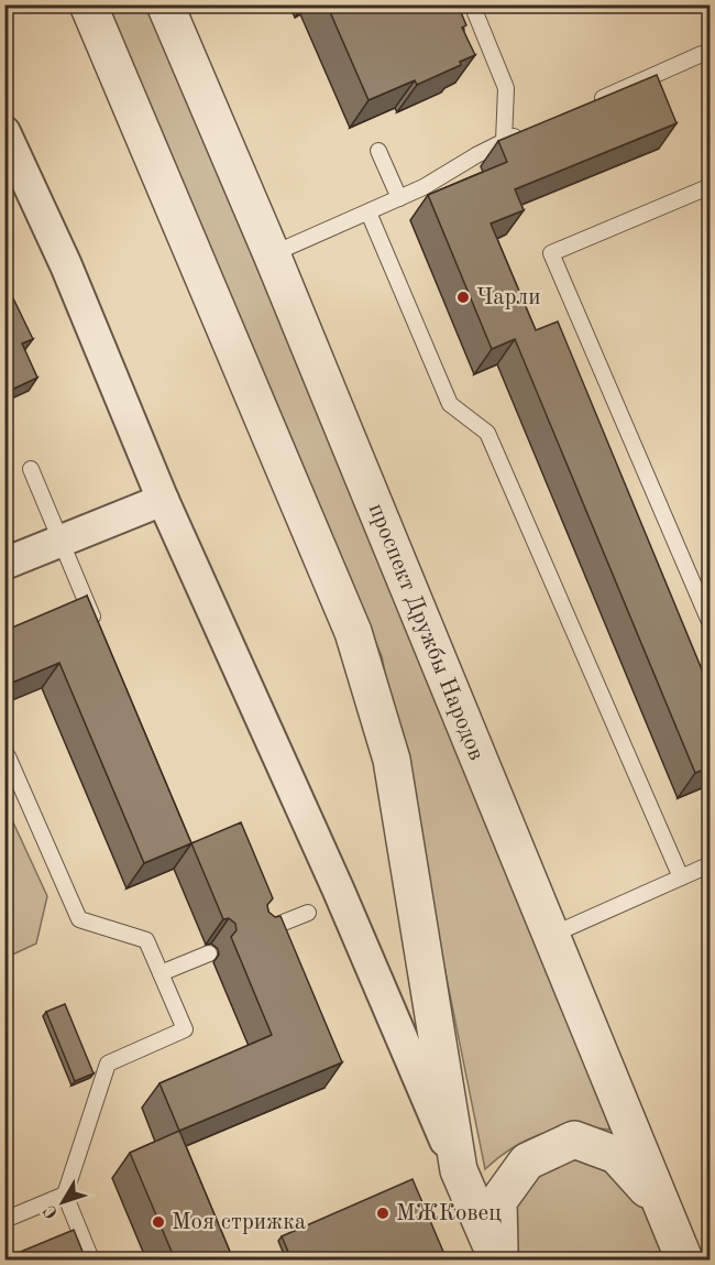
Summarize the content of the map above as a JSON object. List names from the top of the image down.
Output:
{
  "streets": {
    "street": ["проспект Дружбы Народов"]
  },
  "places": ["Чарли", "МЖКовец", "Моя стрижка"],
  "north": "bottom left"
}
